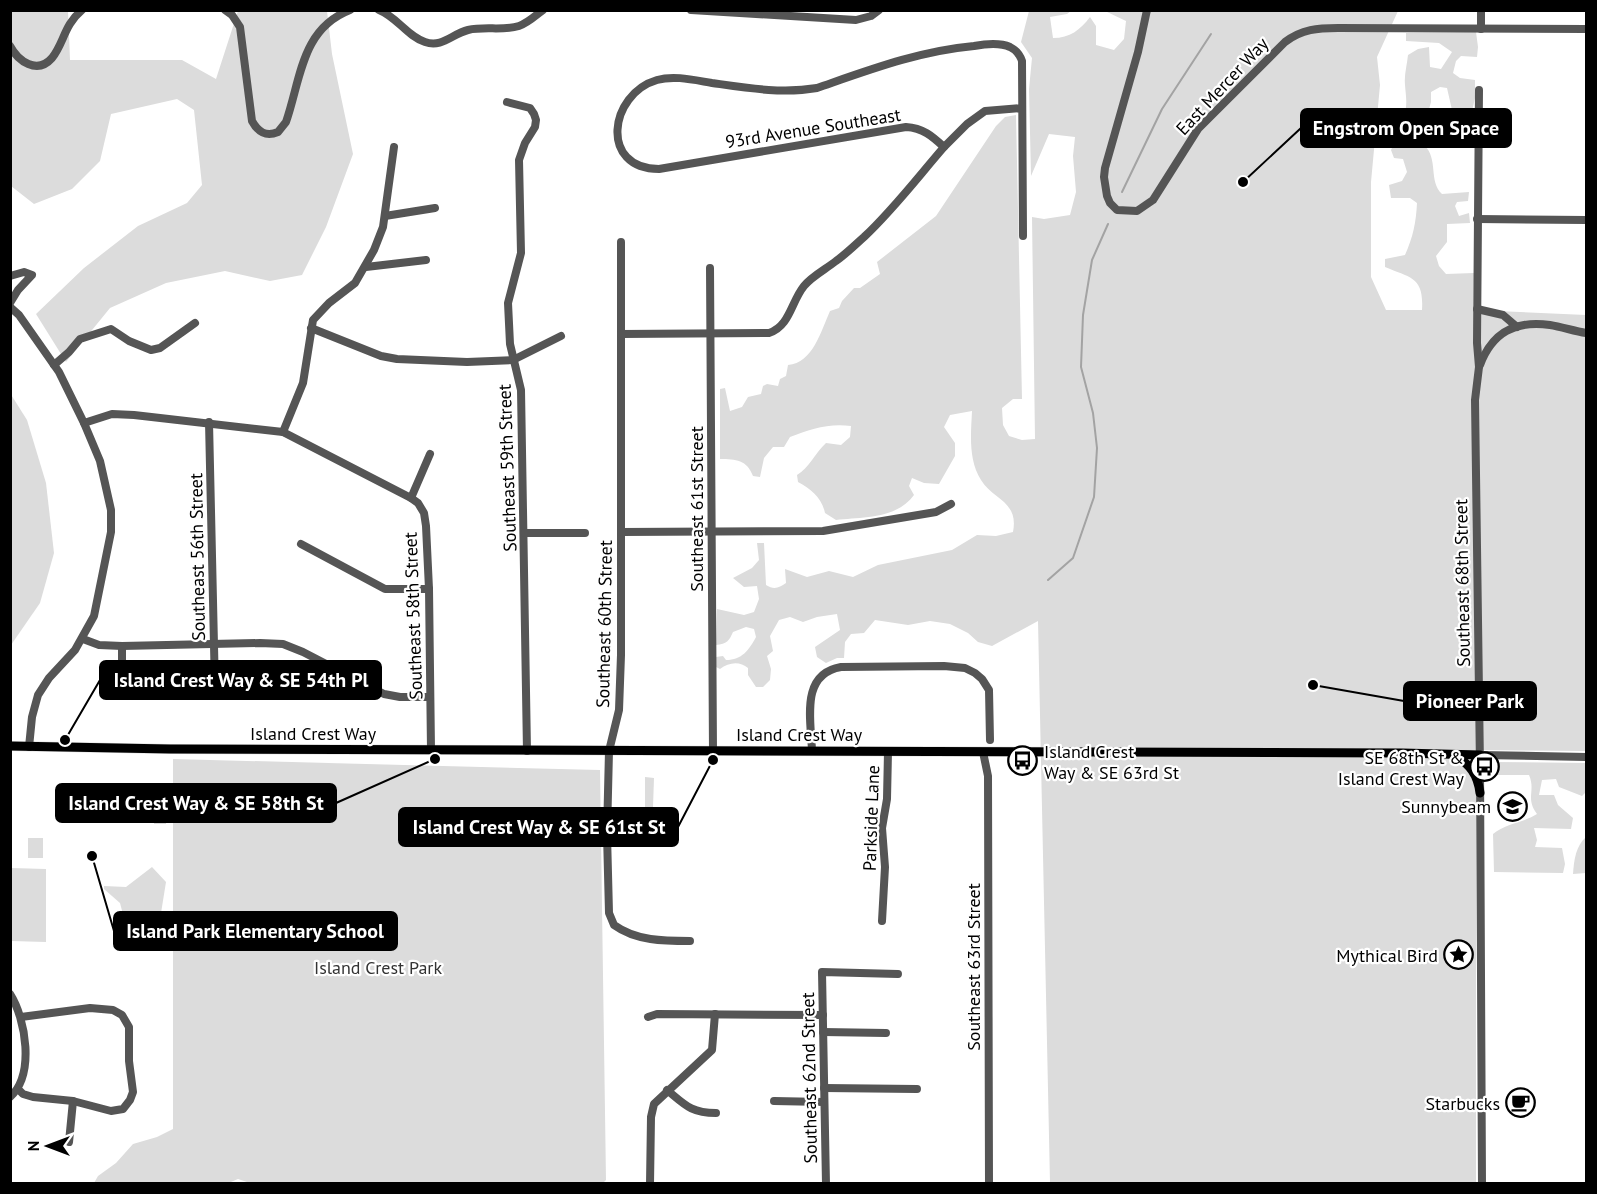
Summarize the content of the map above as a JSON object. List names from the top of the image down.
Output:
{
  "streets": {
    "main road": ["Island Crest Way"],
    "street": [
      "East Mercer Way",
      "93rd Avenue Southeast",
      "Southeast 59th Street",
      "Southeast 61st Street",
      "Southeast 56th Street",
      "Southeast 68th Street",
      "Southeast 58th Street",
      "Southeast 60th Street",
      "Parkside Lane",
      "Southeast 63rd Street",
      "Southeast 62nd Street"
    ]
  },
  "crossings": [
    ["Southeast 59th Street", "Island Crest Way"],
    ["Southeast 61st Street", "Island Crest Way"],
    ["Southeast 68th Street", "Island Crest Way"],
    ["Southeast 58th Street", "Island Crest Way"],
    ["Southeast 60th Street", "Island Crest Way"],
    ["Island Crest Way", "Parkside Lane"],
    ["Island Crest Way", "Southeast 63rd Street"]
  ],
  "parks": ["Island Crest Park"],
  "places": {
    "other": [
      "Engstrom Open Space",
      "Pioneer Park",
      "Island Crest Way & SE 54th Pl",
      "Island Crest Way & SE 58th St",
      "Island Crest Way & SE 61st St",
      "Island Park Elementary School"
    ],
    "bus stop": ["Island Crest Way & SE 63rd St", "SE 68th St & Island Crest Way"],
    "school or university": ["Sunnybeam"],
    "place": ["Mythical Bird"],
    "cafe": ["Starbucks"]
  },
  "north": "left"
}
